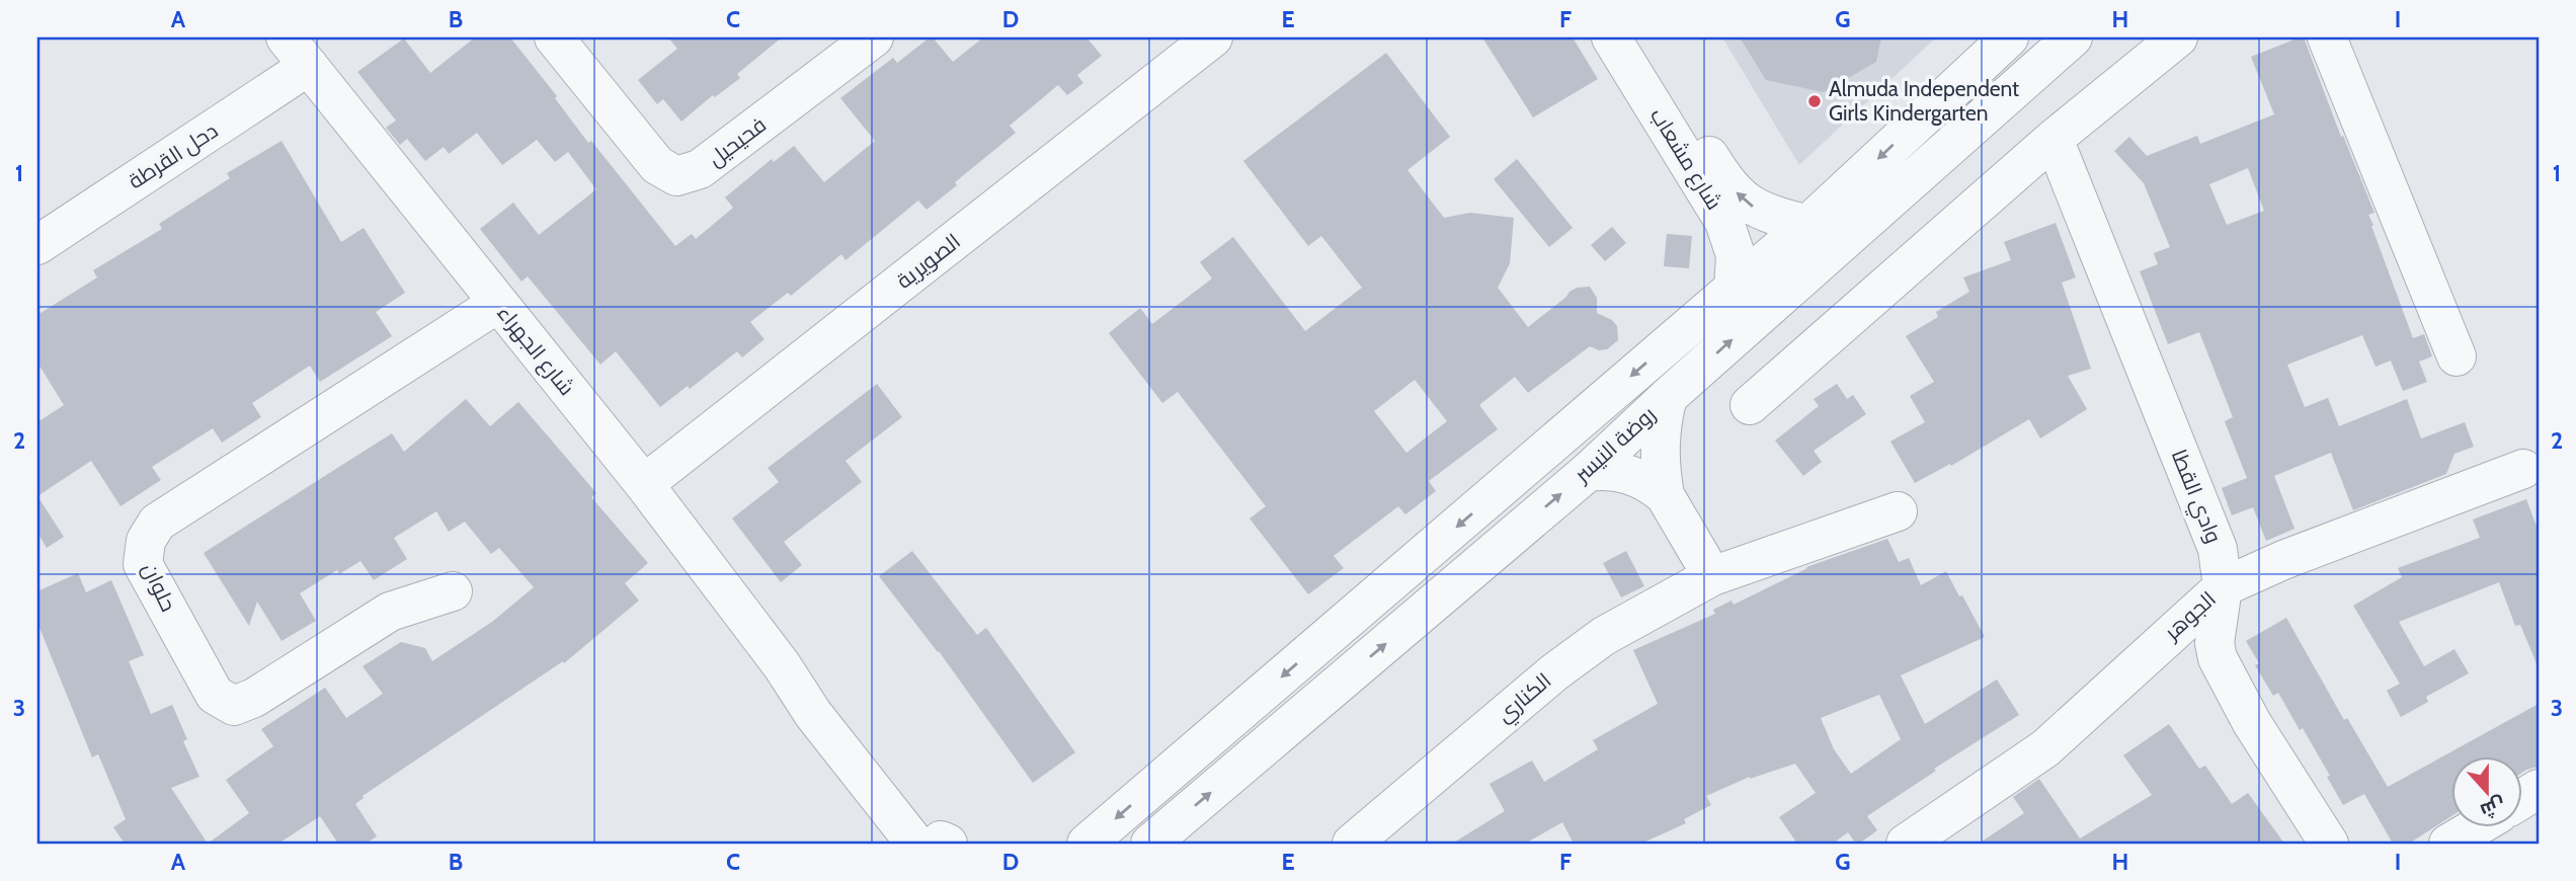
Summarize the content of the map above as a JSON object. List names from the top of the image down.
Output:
{
  "streets": {
    "street": [
      "فحيحيل",
      "دحل القرطة",
      "شارع مشعاب",
      "الصويرية",
      "شارع الجهراء",
      "روضة النيسر",
      "وادي القطا",
      "حلوان",
      "الجوهر",
      "الكناري"
    ]
  },
  "crossings": [
    ["دحل القرطة", "شارع الجهراء"],
    ["شارع مشعاب", "روضة النيسر"],
    ["الصويرية", "شارع الجهراء"],
    ["شارع الجهراء", "حلوان"],
    ["وادي القطا", "الجوهر"]
  ],
  "places": ["Almuda Independent Girls Kindergarten"],
  "north": "bottom",
  "grid": {
    "columns": [
      "A",
      "B",
      "C",
      "D",
      "E",
      "F",
      "G",
      "H",
      "I"
    ],
    "rows": ["1", "2", "3"]
  }
}
